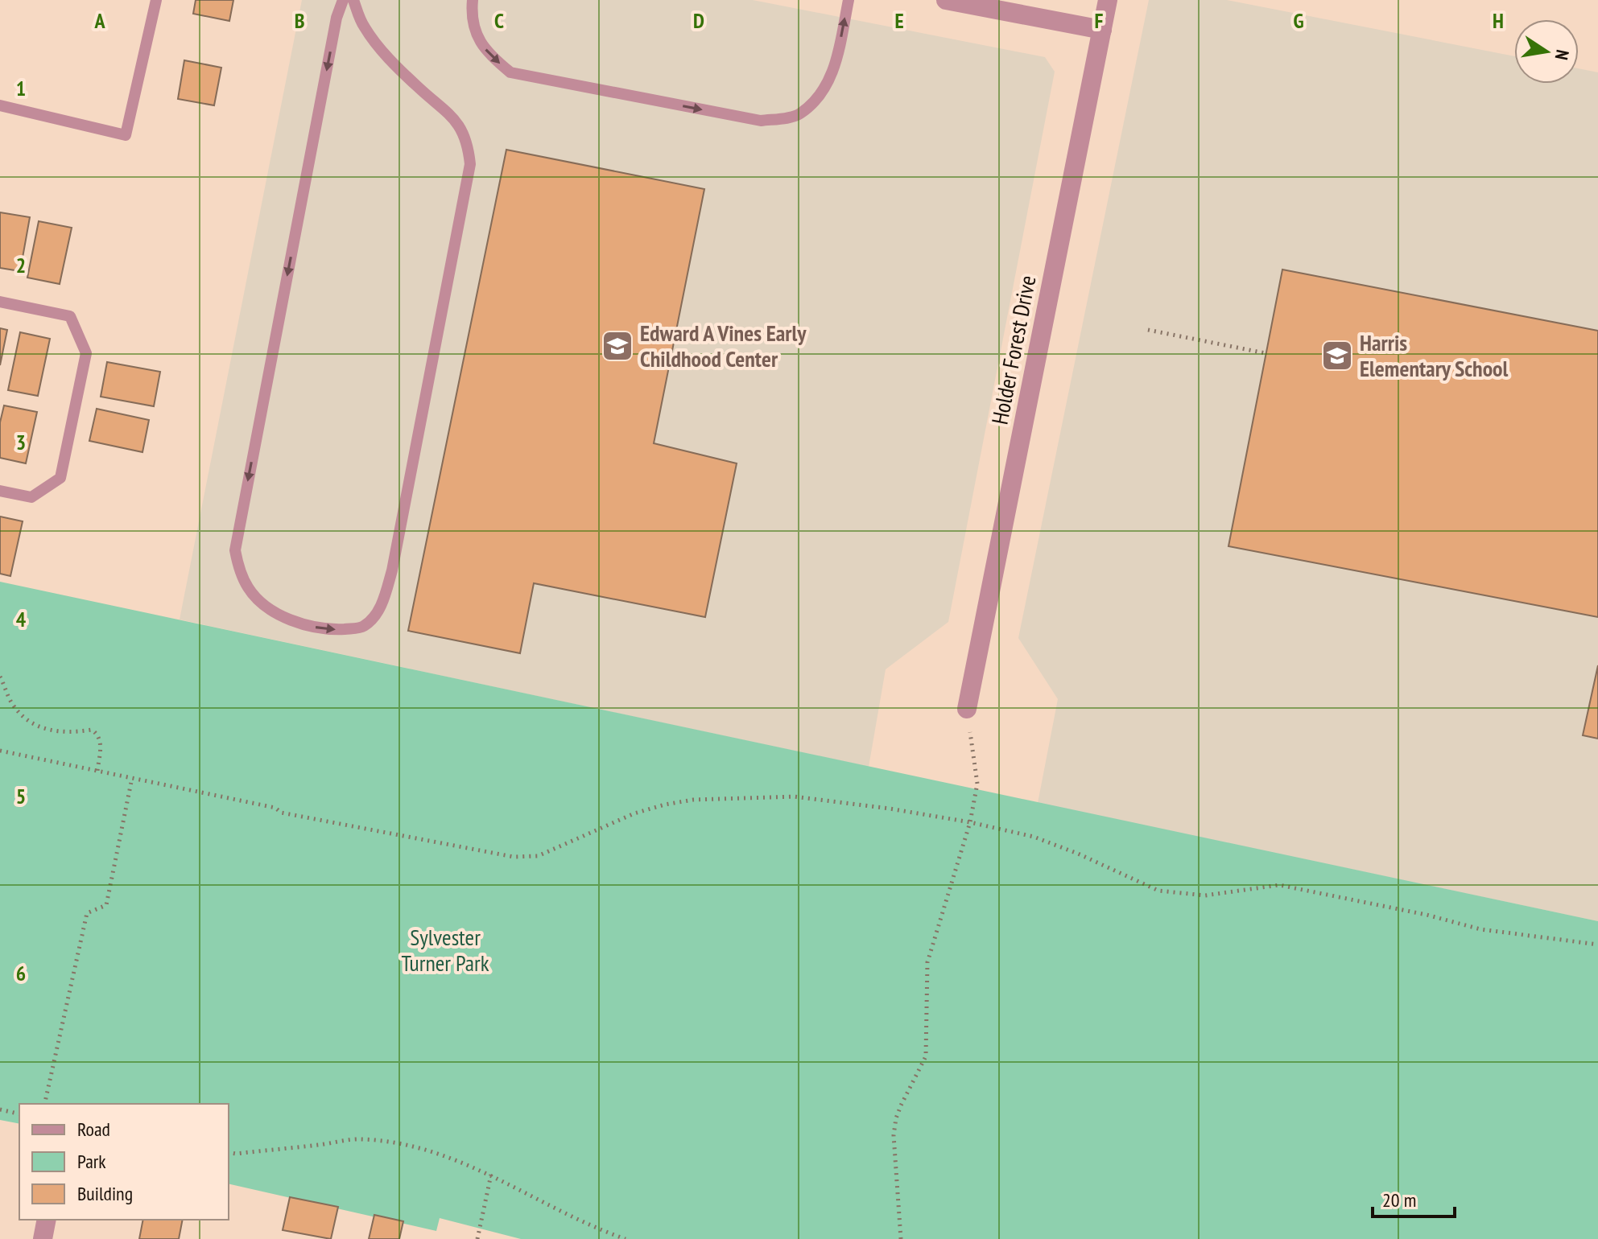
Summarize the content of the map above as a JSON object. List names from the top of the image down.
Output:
{
  "streets": {
    "street": ["Holder Forest Drive"]
  },
  "parks": ["Sylvester Turner Park"],
  "places": {
    "school or university": ["Edward A Vines Early Childhood Center", "Harris Elementary School"]
  },
  "legend": ["Road", "Park", "Building"],
  "scale_bar": "20 m",
  "north": "right",
  "grid": {
    "columns": [
      "A",
      "B",
      "C",
      "D",
      "E",
      "F",
      "G",
      "H"
    ],
    "rows": [
      "1",
      "2",
      "3",
      "4",
      "5",
      "6"
    ]
  }
}
